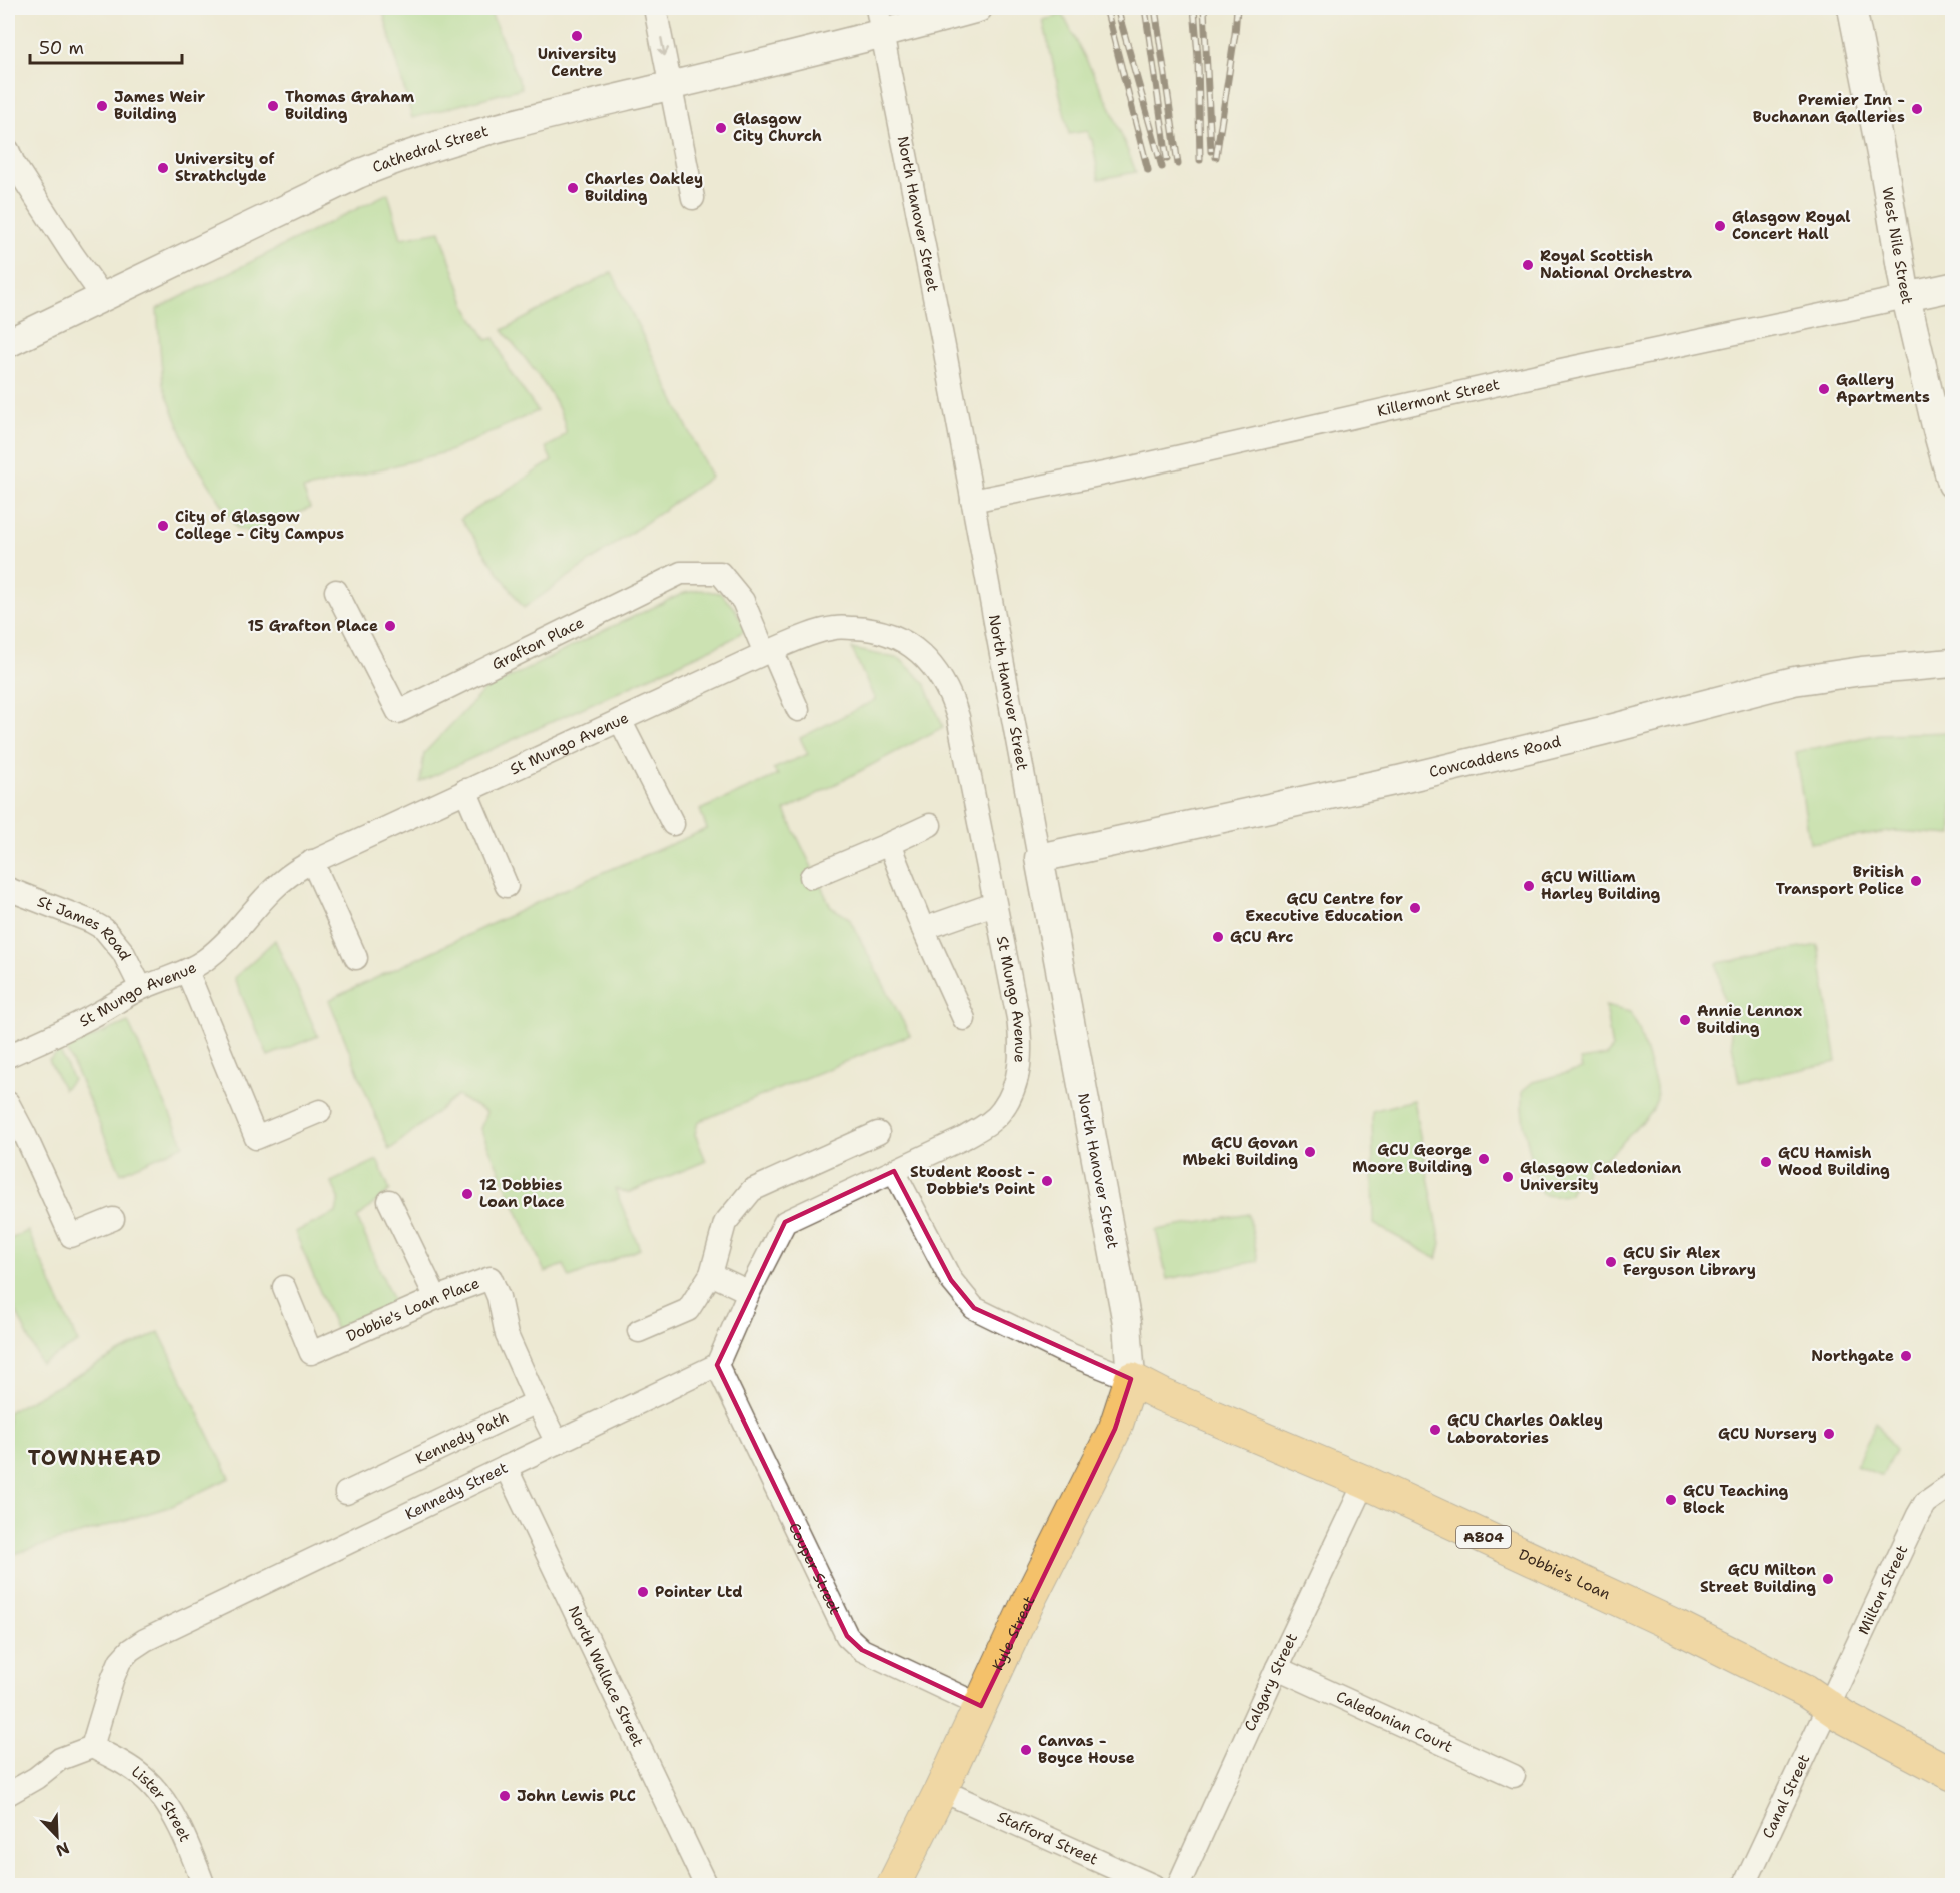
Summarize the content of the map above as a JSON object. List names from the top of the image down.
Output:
{
  "streets": {
    "main road": ["A804", "Dobbie's Loan", "Kyle Street"],
    "street": [
      "Cathedral Street",
      "North Hanover Street",
      "West Nile Street",
      "Killermont Street",
      "Grafton Place",
      "St Mungo Avenue",
      "Cowcaddens Road",
      "St James Road",
      "Dobbie's Loan Place",
      "Kennedy Path",
      "Kennedy Street",
      "Couper Street",
      "Milton Street",
      "North Wallace Street",
      "Calgary Street",
      "Caledonian Court",
      "Canal Street",
      "Lister Street",
      "Stafford Street"
    ]
  },
  "crossings": [
    ["Cathedral Street", "North Hanover Street"],
    ["North Hanover Street", "Killermont Street"],
    ["North Hanover Street", "Cowcaddens Road"],
    ["North Hanover Street", "Dobbie's Loan"],
    ["North Hanover Street", "Kyle Street"],
    ["West Nile Street", "Killermont Street"],
    ["Grafton Place", "St Mungo Avenue"],
    ["St Mungo Avenue", "St James Road"],
    ["Dobbie's Loan Place", "Kennedy Path"],
    ["Kennedy Street", "Couper Street"],
    ["Kennedy Street", "North Wallace Street"],
    ["Kennedy Street", "Lister Street"],
    ["Couper Street", "Kyle Street"],
    ["Dobbie's Loan", "Milton Street"],
    ["Dobbie's Loan", "Kyle Street"],
    ["Dobbie's Loan", "Calgary Street"],
    ["Dobbie's Loan", "Canal Street"],
    ["Milton Street", "Canal Street"],
    ["Kyle Street", "Stafford Street"],
    ["Calgary Street", "Caledonian Court"]
  ],
  "districts": ["TOWNHEAD"],
  "places": [
    "University Centre",
    "James Weir Building",
    "Thomas Graham Building",
    "Premier Inn - Buchanan Galleries",
    "Glasgow City Church",
    "University of Strathclyde",
    "Charles Oakley Building",
    "Glasgow Royal Concert Hall",
    "Royal Scottish National Orchestra",
    "Gallery Apartments",
    "City of Glasgow College - City Campus",
    "15 Grafton Place",
    "British Transport Police",
    "GCU William Harley Building",
    "GCU Centre for Executive Education",
    "GCU Arc",
    "Annie Lennox Building",
    "GCU Govan Mbeki Building",
    "GCU George Moore Building",
    "GCU Hamish Wood Building",
    "Glasgow Caledonian University",
    "Student Roost - Dobbie's Point",
    "12 Dobbies Loan Place",
    "GCU Sir Alex Ferguson Library",
    "Northgate",
    "GCU Charles Oakley Laboratories",
    "GCU Nursery",
    "GCU Teaching Block",
    "GCU Milton Street Building",
    "Pointer Ltd",
    "Canvas - Boyce House",
    "John Lewis PLC"
  ],
  "scale_bar": "50 m",
  "north": "bottom right"
}
